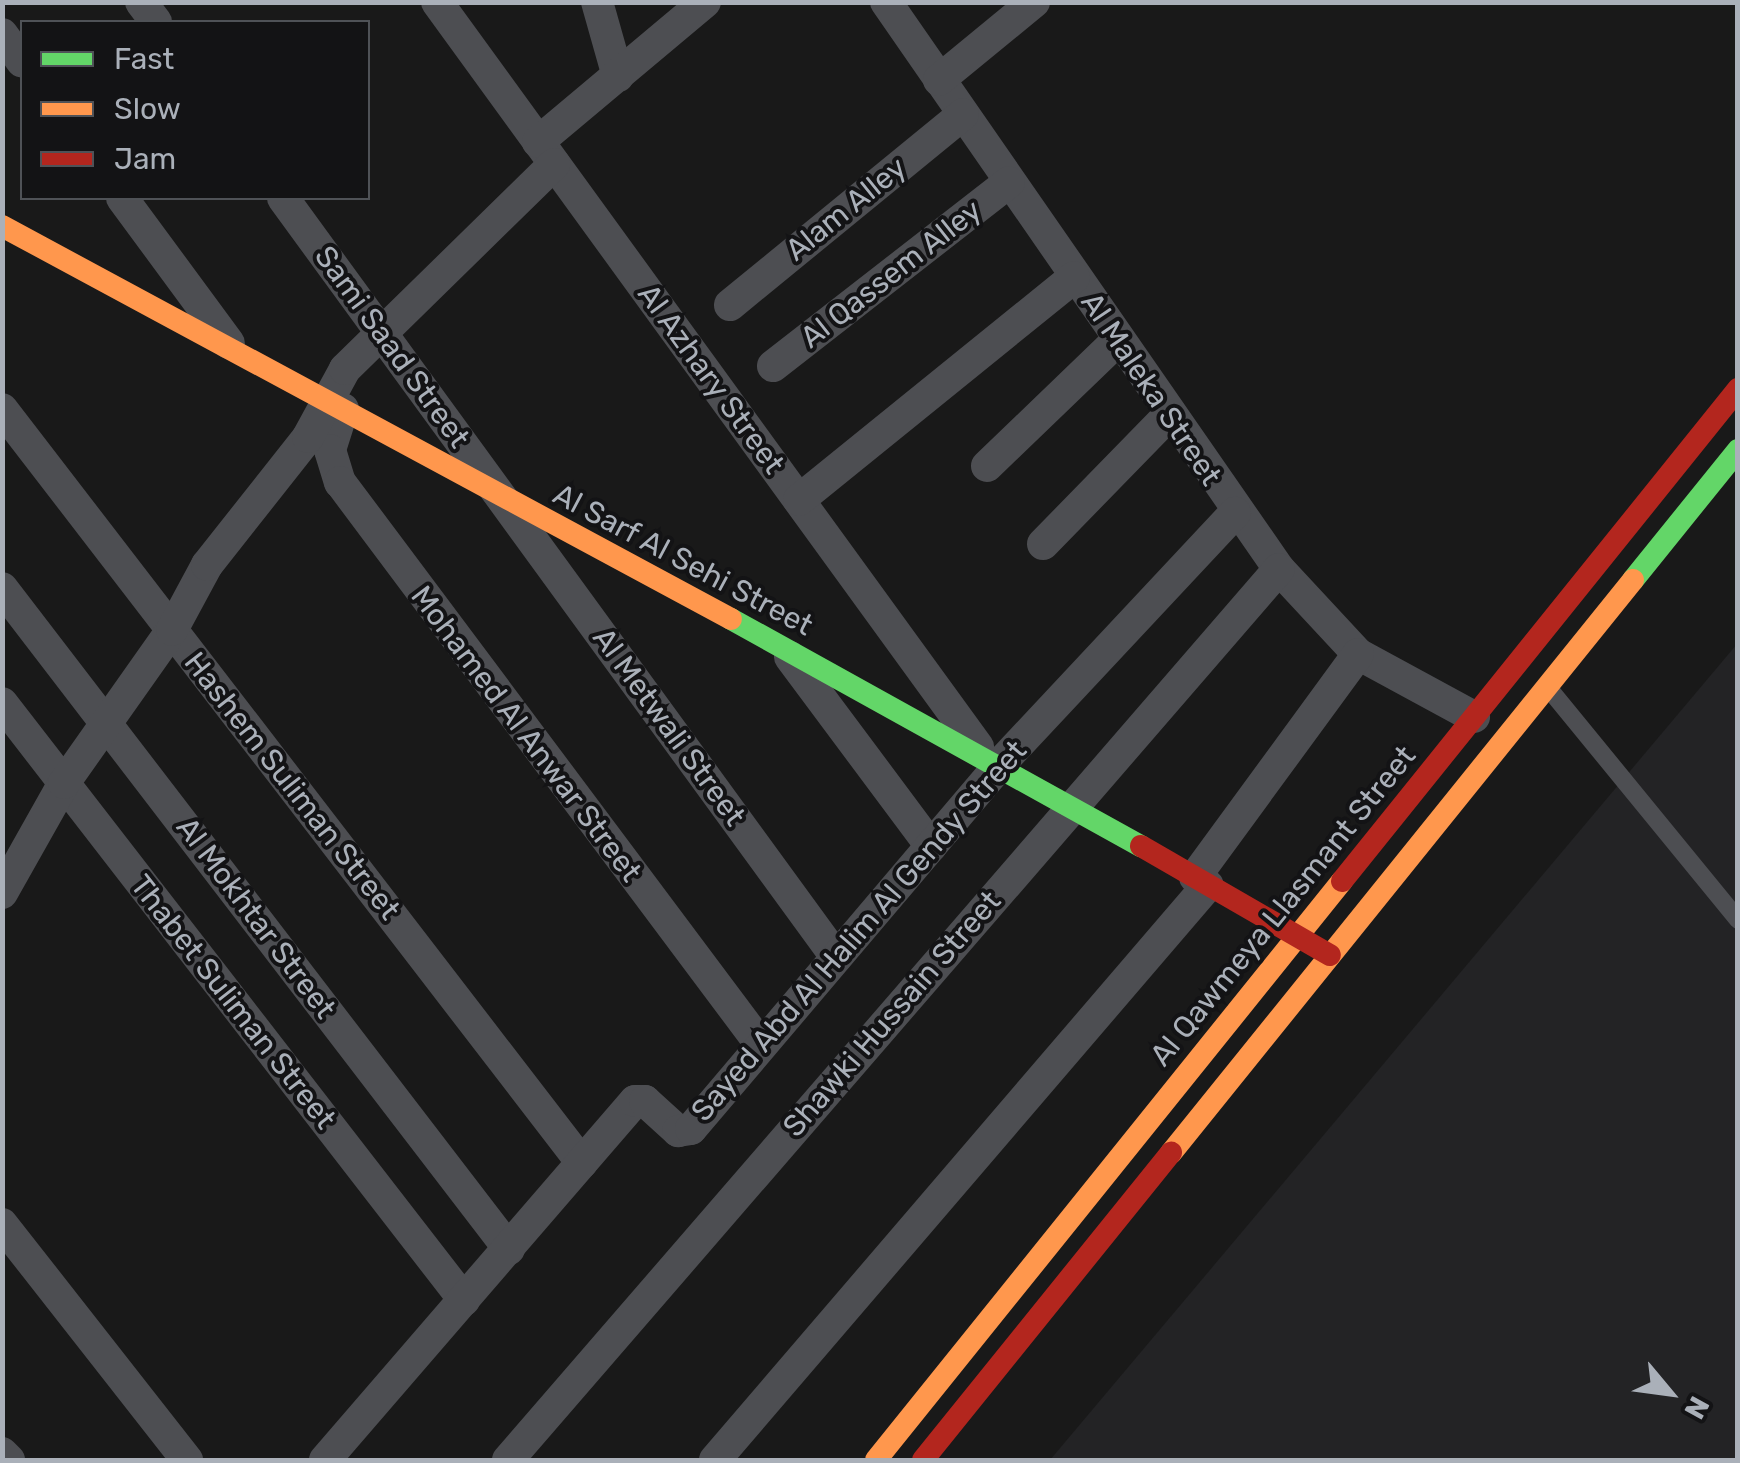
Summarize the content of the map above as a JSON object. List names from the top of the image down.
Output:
{
  "streets": {
    "main road": ["Al Sarf Al Sehi Street", "Al Qawmeya Llasmant Street"],
    "street": [
      "Alam Alley",
      "Al Qassem Alley",
      "Sami Saad Street",
      "Al Azhary Street",
      "Al Maleka Street",
      "Al Metwali Street",
      "Mohamed Al Anwar Street",
      "Hashem Suliman Street",
      "Al Mokhtar Street",
      "Sayed Abd Al Halim Al Gendy Street",
      "Thabet Suliman Street",
      "Shawki Hussain Street"
    ]
  },
  "crossings": [
    ["Alam Alley", "Al Maleka Street"],
    ["Al Qassem Alley", "Al Maleka Street"],
    ["Sami Saad Street", "Al Sarf Al Sehi Street"],
    ["Sami Saad Street", "Al Metwali Street"],
    ["Al Azhary Street", "Al Sarf Al Sehi Street"],
    ["Al Azhary Street", "Sayed Abd Al Halim Al Gendy Street"],
    ["Al Maleka Street", "Al Qawmeya Llasmant Street"],
    ["Al Maleka Street", "Sayed Abd Al Halim Al Gendy Street"],
    ["Al Maleka Street", "Shawki Hussain Street"],
    ["Al Sarf Al Sehi Street", "Al Metwali Street"],
    ["Al Sarf Al Sehi Street", "Mohamed Al Anwar Street"],
    ["Al Sarf Al Sehi Street", "Al Qawmeya Llasmant Street"],
    ["Al Sarf Al Sehi Street", "Sayed Abd Al Halim Al Gendy Street"],
    ["Al Sarf Al Sehi Street", "Shawki Hussain Street"],
    ["Al Metwali Street", "Sayed Abd Al Halim Al Gendy Street"],
    ["Mohamed Al Anwar Street", "Sayed Abd Al Halim Al Gendy Street"],
    ["Hashem Suliman Street", "Sayed Abd Al Halim Al Gendy Street"],
    ["Al Mokhtar Street", "Sayed Abd Al Halim Al Gendy Street"],
    ["Sayed Abd Al Halim Al Gendy Street", "Thabet Suliman Street"]
  ],
  "legend": ["Fast", "Slow", "Jam"],
  "north": "bottom right"
}
